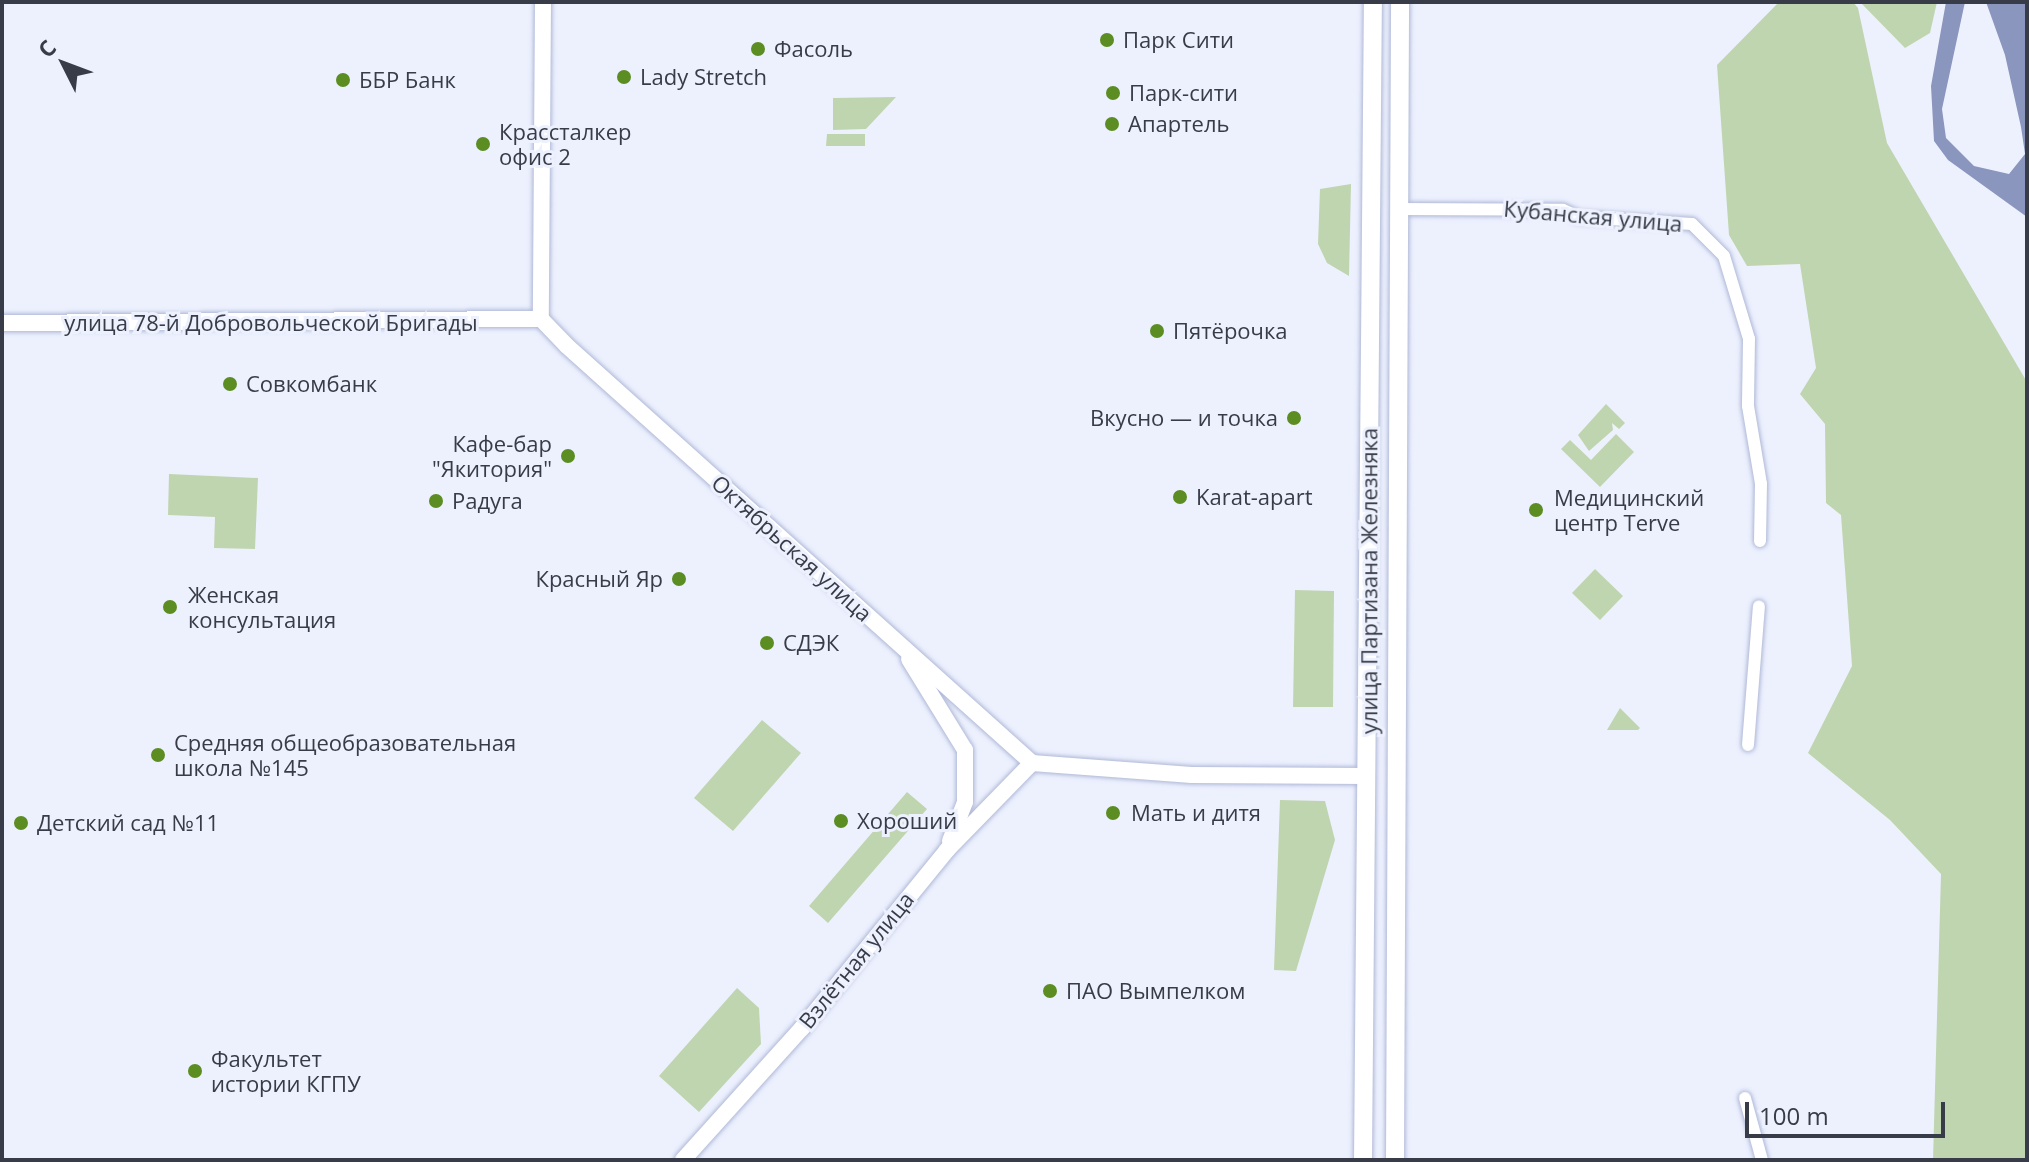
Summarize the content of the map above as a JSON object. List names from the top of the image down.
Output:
{
  "streets": {
    "main road": ["улица Партизана Железняка"],
    "street": [
      "Кубанская улица",
      "улица 78-й Добровольческой Бригады",
      "Октябрьская улица",
      "Взлётная улица"
    ]
  },
  "crossings": [
    ["Кубанская улица", "улица Партизана Железняка"],
    ["улица 78-й Добровольческой Бригады", "Октябрьская улица"],
    ["Октябрьская улица", "Взлётная улица"]
  ],
  "places": [
    "Парк Сити",
    "Фасоль",
    "Lady Stretch",
    "ББР Банк",
    "Парк-сити",
    "Апартель",
    "Крассталкер офис 2",
    "Пятёрочка",
    "Совкомбанк",
    "Вкусно — и точка",
    "Кафе-бар \"Якитория\"",
    "Karat-apart",
    "Радуга",
    "Медицинский центр Terve",
    "Красный Яр",
    "Женская консультация",
    "СДЭК",
    "Средняя общеобразовательная школа №145",
    "Мать и дитя",
    "Хороший",
    "Детский сад №11",
    "ПАО Вымпелком",
    "Факультет истории КГПУ"
  ],
  "scale_bar": "100 m",
  "north": "top left"
}
